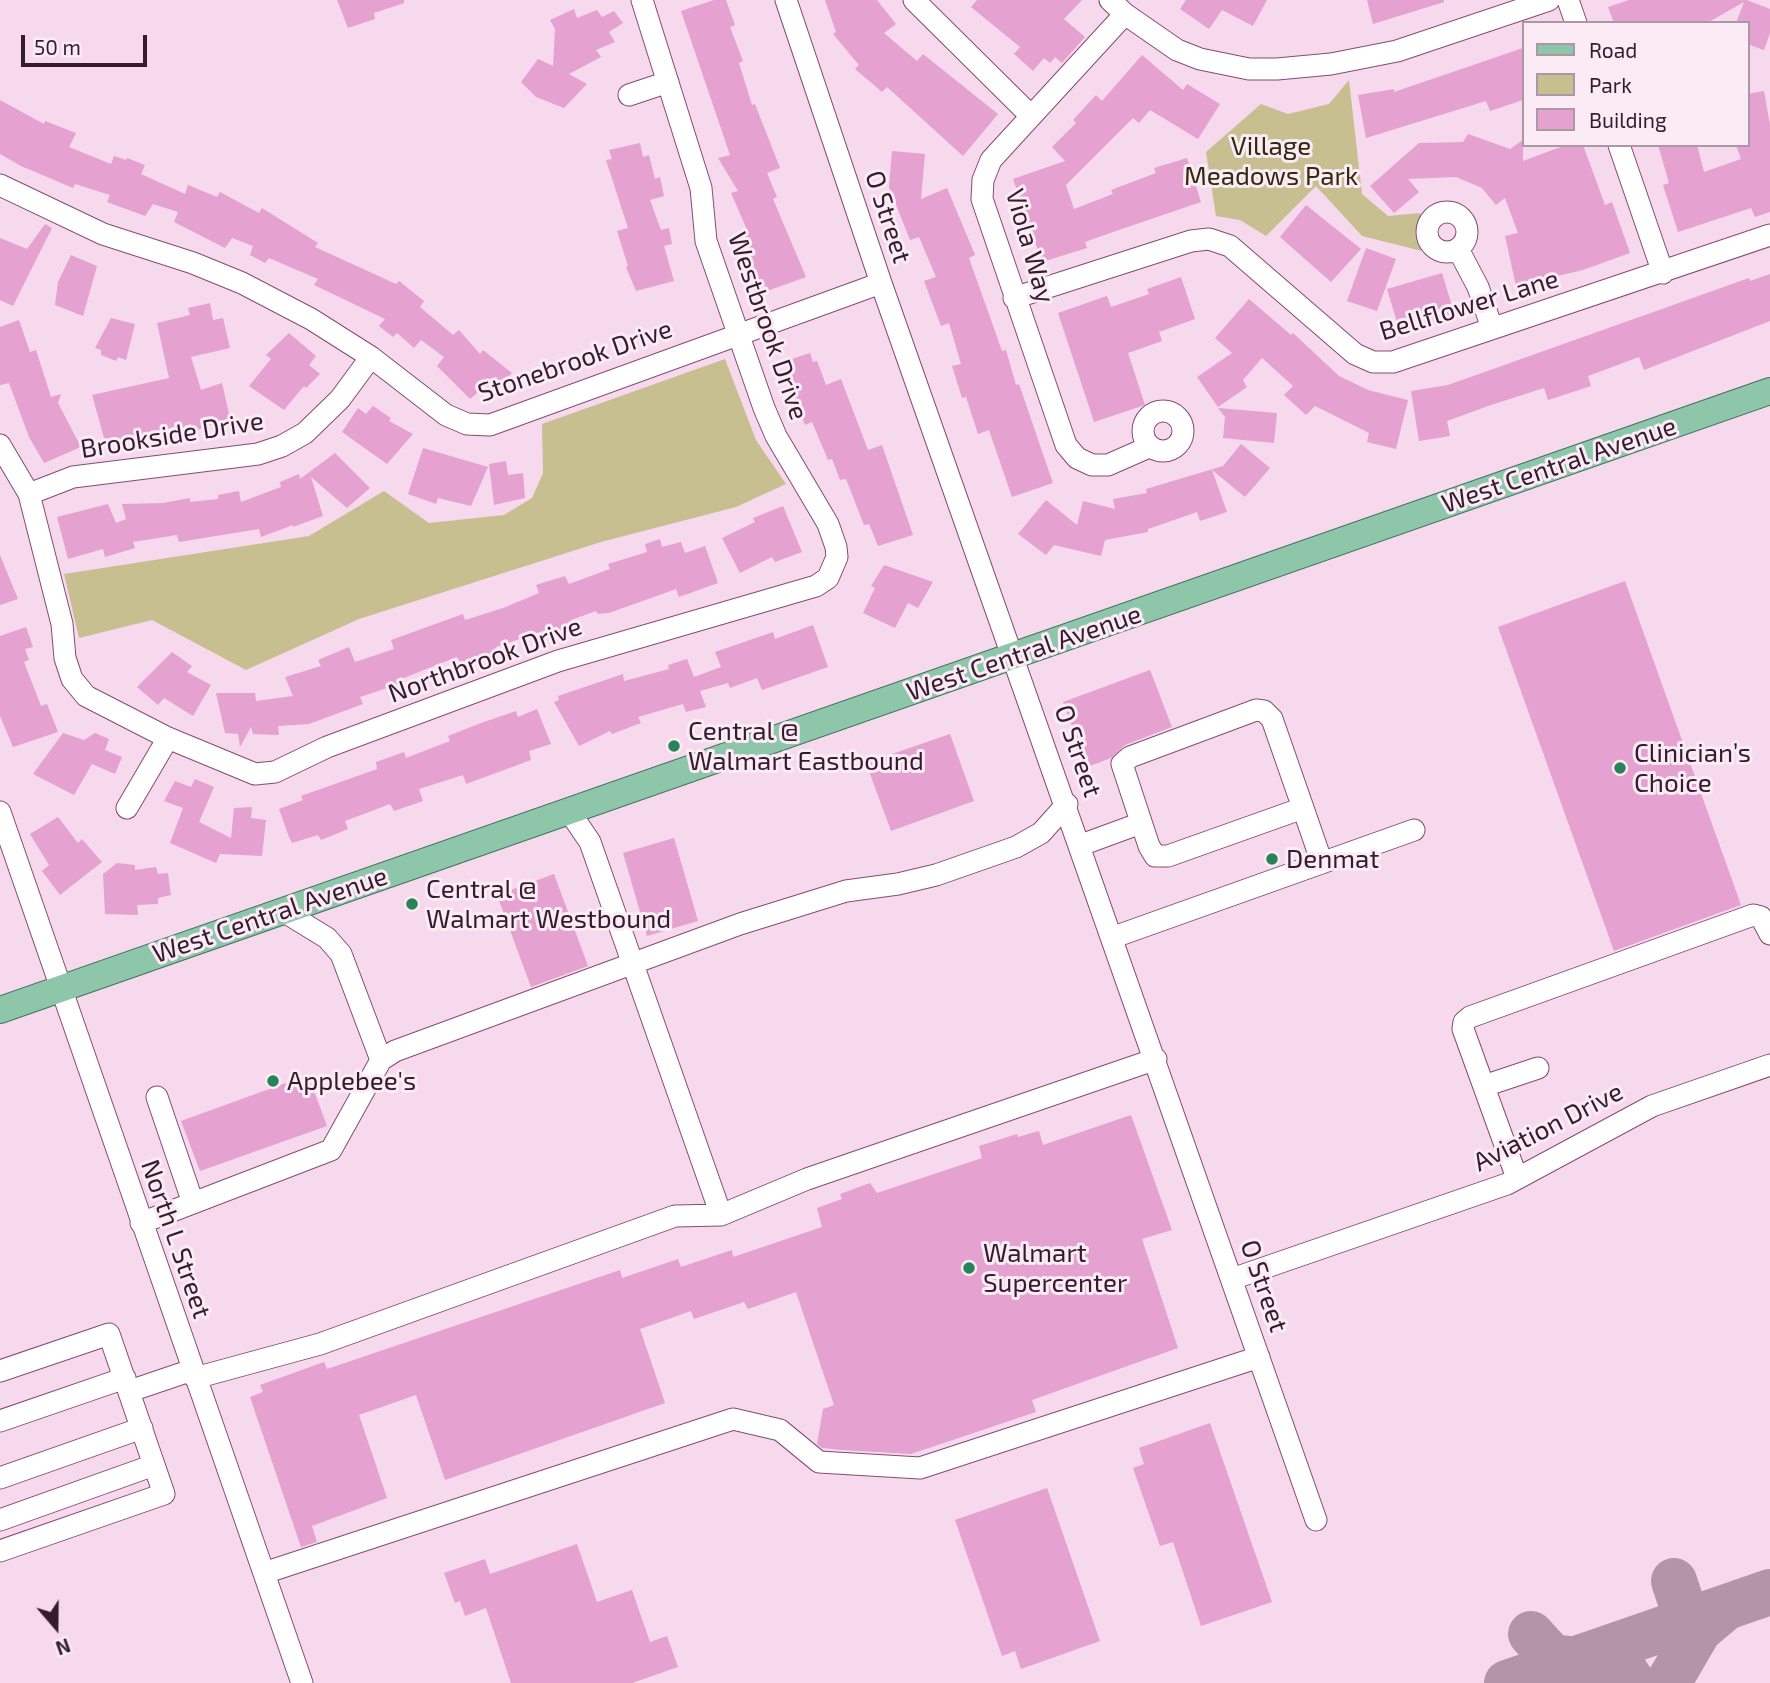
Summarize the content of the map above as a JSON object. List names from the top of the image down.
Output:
{
  "streets": {
    "main road": ["West Central Avenue"],
    "street": [
      "O Street",
      "Viola Way",
      "Bellflower Lane",
      "Westbrook Drive",
      "Stonebrook Drive",
      "Brookside Drive",
      "Northbrook Drive",
      "Aviation Drive",
      "North L Street"
    ]
  },
  "crossings": [
    ["O Street", "Stonebrook Drive"],
    ["O Street", "West Central Avenue"],
    ["O Street", "Aviation Drive"],
    ["Viola Way", "Bellflower Lane"],
    ["Westbrook Drive", "Stonebrook Drive"],
    ["Westbrook Drive", "Northbrook Drive"],
    ["Stonebrook Drive", "Brookside Drive"],
    ["Brookside Drive", "Northbrook Drive"],
    ["West Central Avenue", "North L Street"]
  ],
  "parks": ["Village Meadows Park"],
  "places": [
    "Central @ Walmart Eastbound",
    "Clinician’s Choice",
    "Denmat",
    "Central @ Walmart Westbound",
    "Applebee's",
    "Walmart Supercenter"
  ],
  "legend": ["Road", "Park", "Building"],
  "scale_bar": "50 m",
  "north": "bottom"
}
